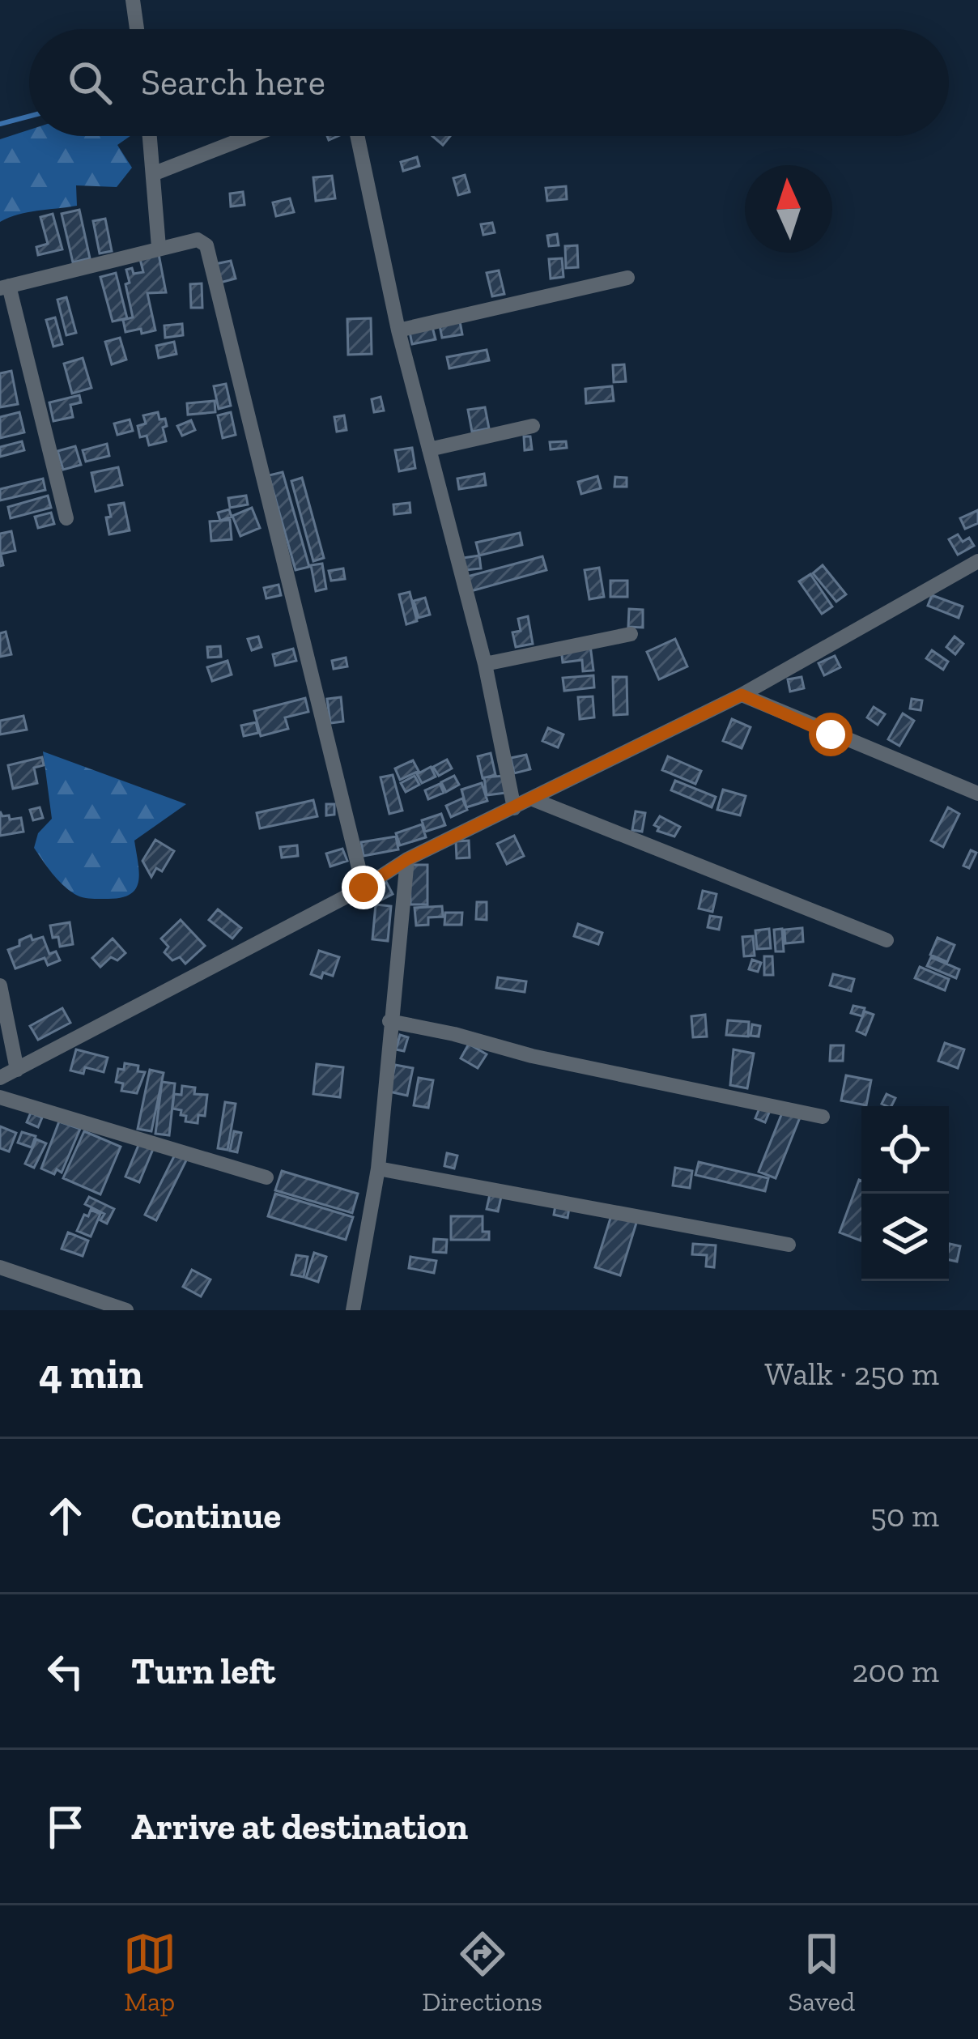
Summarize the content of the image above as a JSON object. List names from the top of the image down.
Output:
{
  "north": "top",
  "page": {
    "search": "Search here",
    "heading": ["4 min", "Walk · 250 m"],
    "list": [
      ["Continue", "50 m"],
      ["Turn left", "200 m"],
      "Arrive at destination"
    ],
    "nav": ["Map", "Directions", "Saved"]
  }
}
